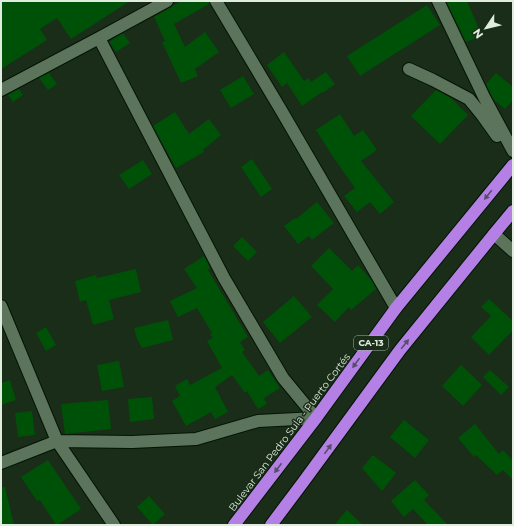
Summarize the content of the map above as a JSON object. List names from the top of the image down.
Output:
{
  "streets": {
    "highway": ["CA-13", "Bulevar San Pedro Sula - Puerto Cortés"]
  },
  "north": "bottom left"
}
